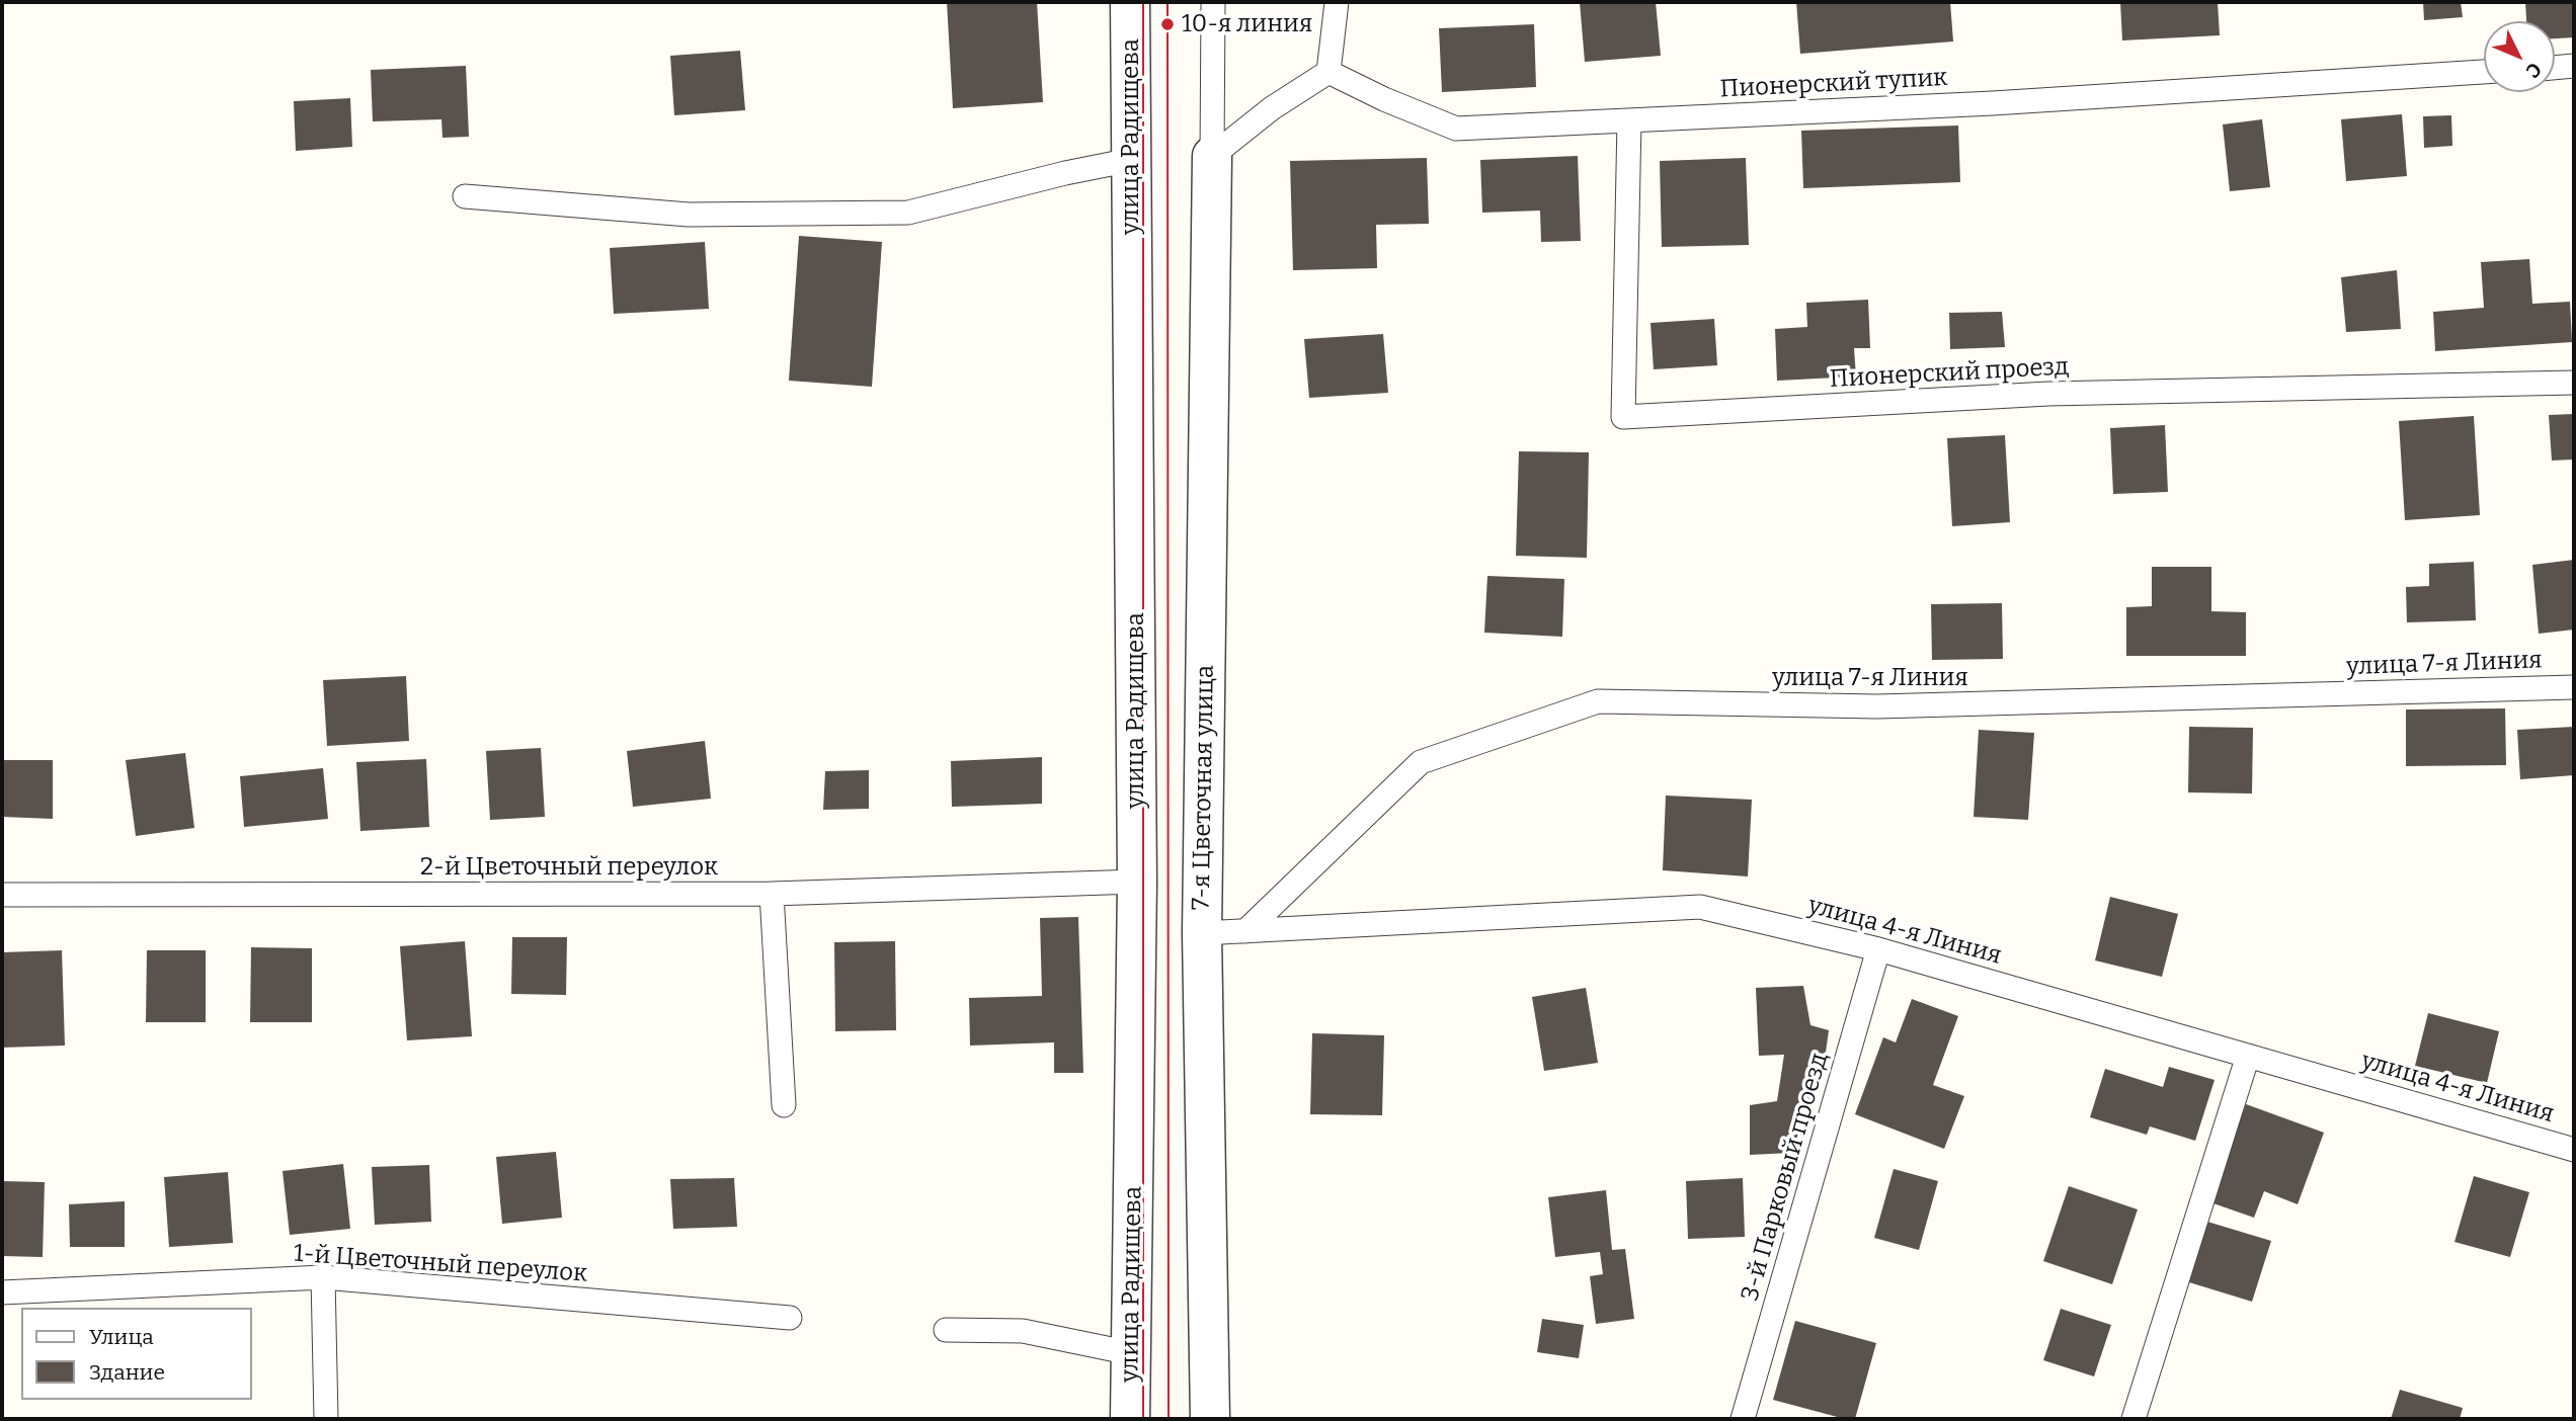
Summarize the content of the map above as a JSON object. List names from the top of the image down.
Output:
{
  "streets": {
    "street": ["улица Радищева", "7-я Цветочная улица"],
    "lane": [
      "Пионерский тупик",
      "Пионерский проезд",
      "улица 7-я Линия",
      "2-й Цветочный переулок",
      "улица 4-я Линия",
      "3-й Парковый проезд",
      "1-й Цветочный переулок"
    ]
  },
  "crossings": [
    ["Пионерский тупик", "Пионерский проезд"],
    ["улица Радищева", "2-й Цветочный переулок"],
    ["улица 7-я Линия", "улица 4-я Линия"],
    ["7-я Цветочная улица", "улица 4-я Линия"],
    ["улица 4-я Линия", "3-й Парковый проезд"]
  ],
  "places": ["10-я линия"],
  "legend": ["Улица", "Здание"],
  "north": "bottom right"
}
